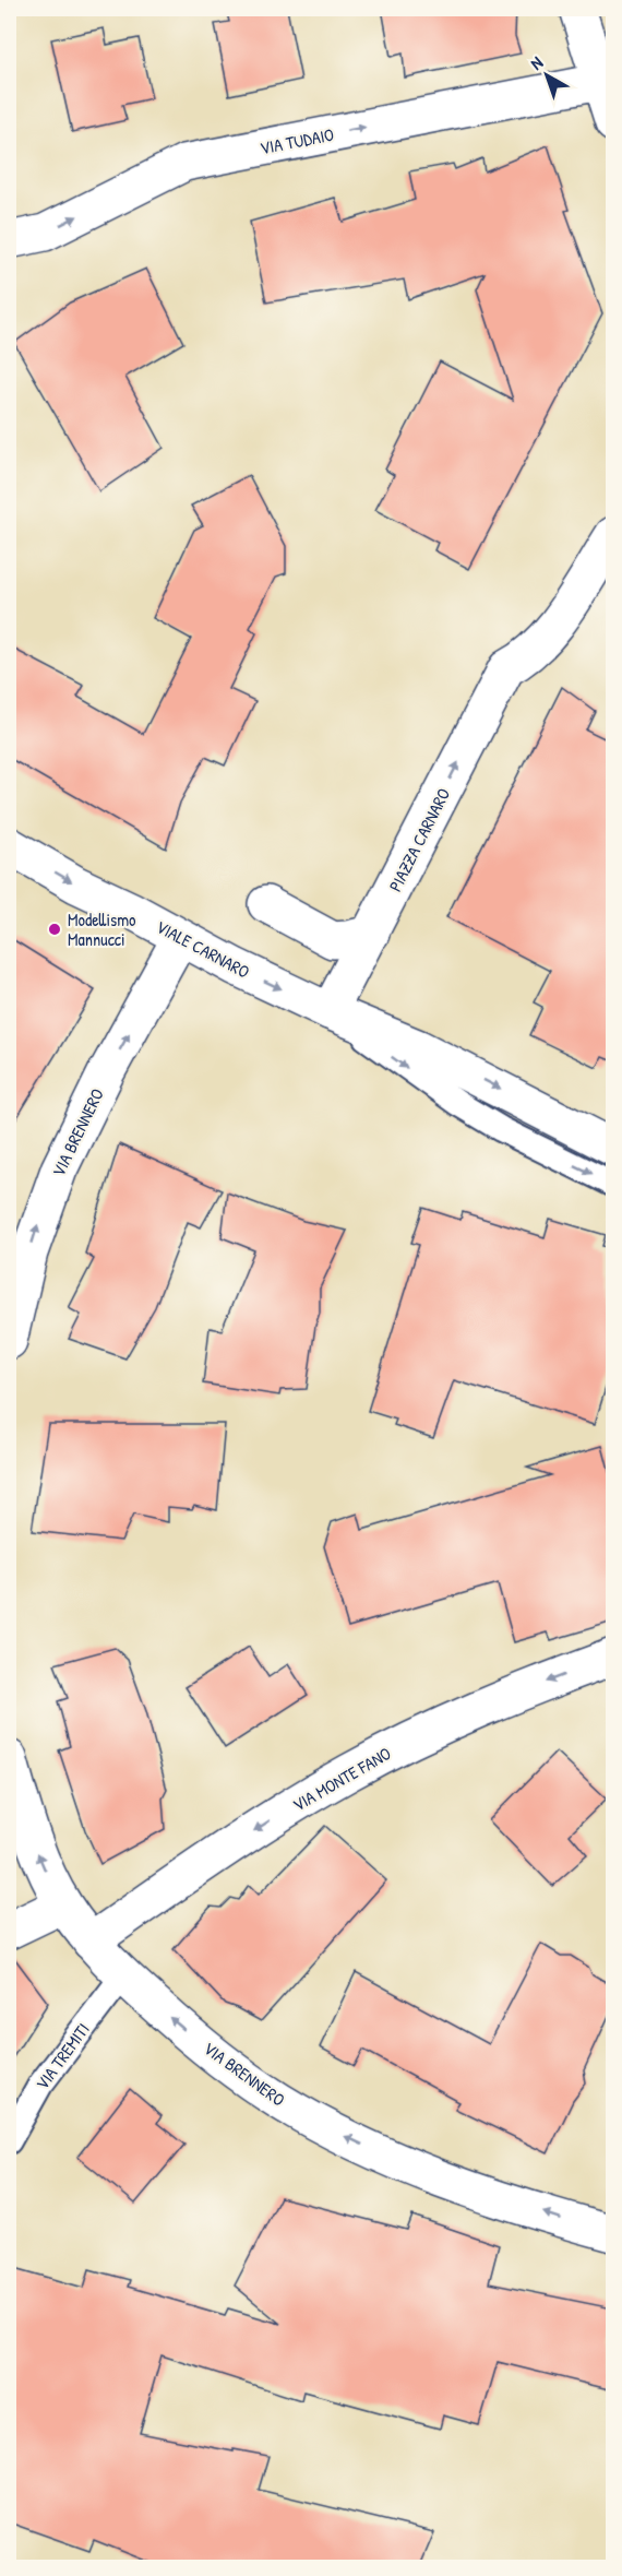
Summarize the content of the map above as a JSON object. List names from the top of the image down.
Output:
{
  "streets": {
    "street": [
      "VIA TUDAIO",
      "PIAZZA CARNARO",
      "VIALE CARNARO",
      "VIA BRENNERO",
      "VIA MONTE FANO"
    ],
    "lane": ["VIA TREMITI"]
  },
  "crossings": [
    ["PIAZZA CARNARO", "VIALE CARNARO"],
    ["VIALE CARNARO", "VIA BRENNERO"],
    ["VIA BRENNERO", "VIA MONTE FANO"],
    ["VIA BRENNERO", "VIA TREMITI"]
  ],
  "one_way": [
    "VIA TUDAIO",
    "PIAZZA CARNARO",
    "VIALE CARNARO",
    "VIA MONTE FANO"
  ],
  "places": ["Modellismo Mannucci"],
  "north": "top left"
}
